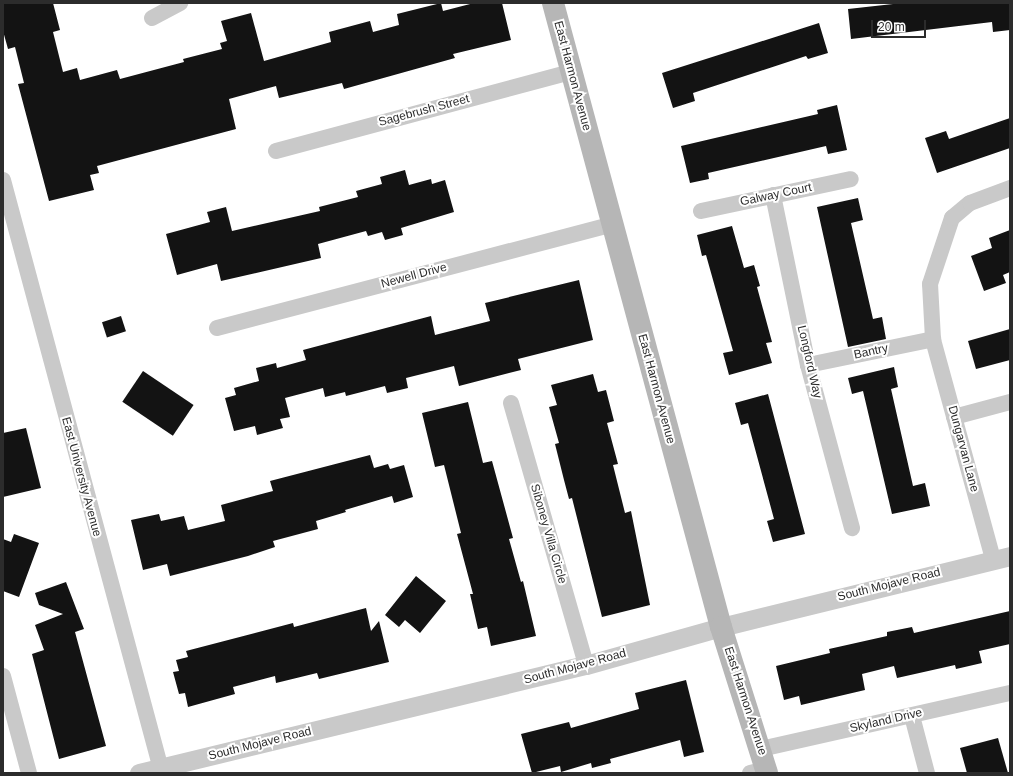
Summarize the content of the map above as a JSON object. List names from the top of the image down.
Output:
{
  "streets": {
    "main road": ["East Harmon Avenue"],
    "street": [
      "Sagebrush Street",
      "Galway Court",
      "Newell Drive",
      "Bantry",
      "Longford Way",
      "Dungarvan Lane",
      "East University Avenue",
      "Siboney Villa Circle",
      "South Mojave Road",
      "Skyland Drive"
    ]
  },
  "crossings": [
    ["East Harmon Avenue", "Sagebrush Street"],
    ["East Harmon Avenue", "Newell Drive"],
    ["East Harmon Avenue", "South Mojave Road"],
    ["East Harmon Avenue", "Skyland Drive"],
    ["Galway Court", "Longford Way"],
    ["Bantry", "Longford Way"],
    ["Bantry", "Dungarvan Lane"],
    ["Dungarvan Lane", "South Mojave Road"],
    ["East University Avenue", "South Mojave Road"],
    ["Siboney Villa Circle", "South Mojave Road"]
  ],
  "scale_bar": "20 m"
}
